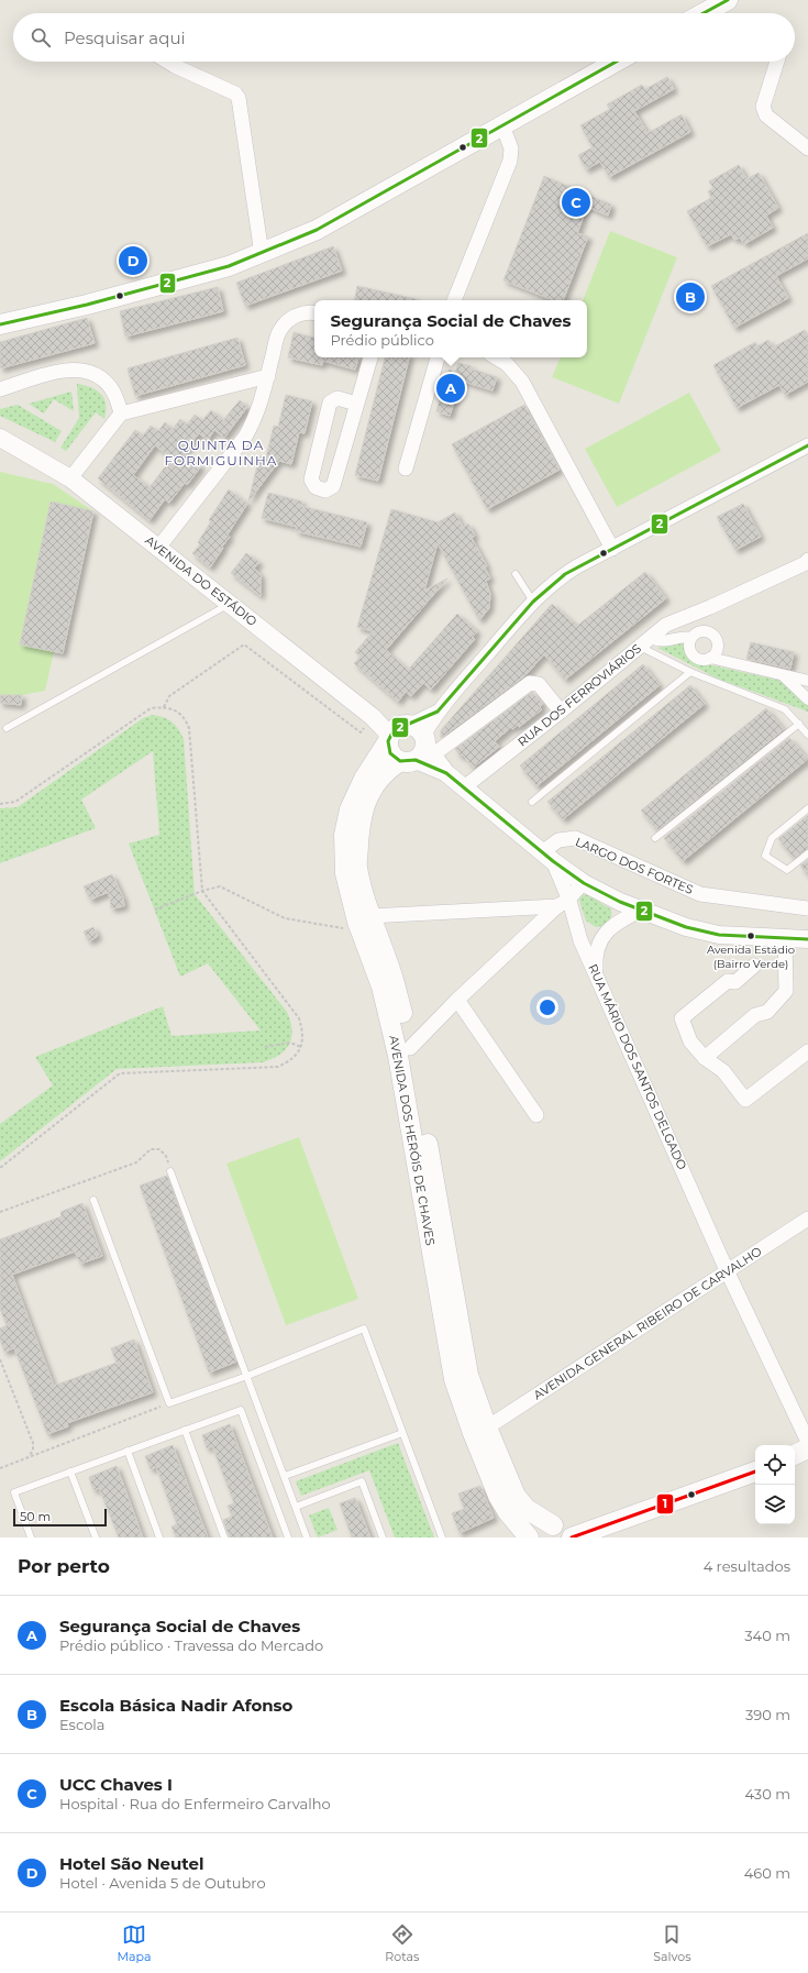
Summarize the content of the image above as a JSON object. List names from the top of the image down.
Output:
{
  "streets": {
    "main road": ["AVENIDA DOS HERÓIS DE CHAVES"],
    "street": [
      "AVENIDA DO ESTÁDIO",
      "RUA DOS FERROVIÁRIOS",
      "LARGO DOS FORTES",
      "RUA MÁRIO DOS SANTOS DELGADO",
      "AVENIDA GENERAL RIBEIRO DE CARVALHO"
    ]
  },
  "crossings": [
    ["AVENIDA DO ESTÁDIO", "AVENIDA DOS HERÓIS DE CHAVES"],
    ["LARGO DOS FORTES", "RUA MÁRIO DOS SANTOS DELGADO"],
    ["RUA MÁRIO DOS SANTOS DELGADO", "AVENIDA GENERAL RIBEIRO DE CARVALHO"],
    ["AVENIDA DOS HERÓIS DE CHAVES", "AVENIDA GENERAL RIBEIRO DE CARVALHO"]
  ],
  "districts": ["QUINTA DA FORMIGUINHA"],
  "places": ["Avenida Estádio (Bairro Verde)"],
  "lines": ["transit line 2", "transit line 1"],
  "scale_bar": "50 m",
  "page": {
    "search": "Pesquisar aqui",
    "pins": [
      "C",
      "D",
      "B",
      "A"
    ],
    "popup": ["Segurança Social de Chaves", "Prédio público"],
    "scale": "50 m",
    "heading": ["Por perto", "4 resultados"],
    "list": [
      {
        "mark": "A",
        "name": "Segurança Social de Chaves",
        "note": "Prédio público · Travessa do Mercado",
        "value": "340 m"
      },
      {
        "mark": "B",
        "name": "Escola Básica Nadir Afonso",
        "note": "Escola",
        "value": "390 m"
      },
      {
        "mark": "C",
        "name": "UCC Chaves I",
        "note": "Hospital · Rua do Enfermeiro Carvalho",
        "value": "430 m"
      },
      {
        "mark": "D",
        "name": "Hotel São Neutel",
        "note": "Hotel · Avenida 5 de Outubro",
        "value": "460 m"
      }
    ],
    "nav": ["Mapa", "Rotas", "Salvos"]
  }
}
